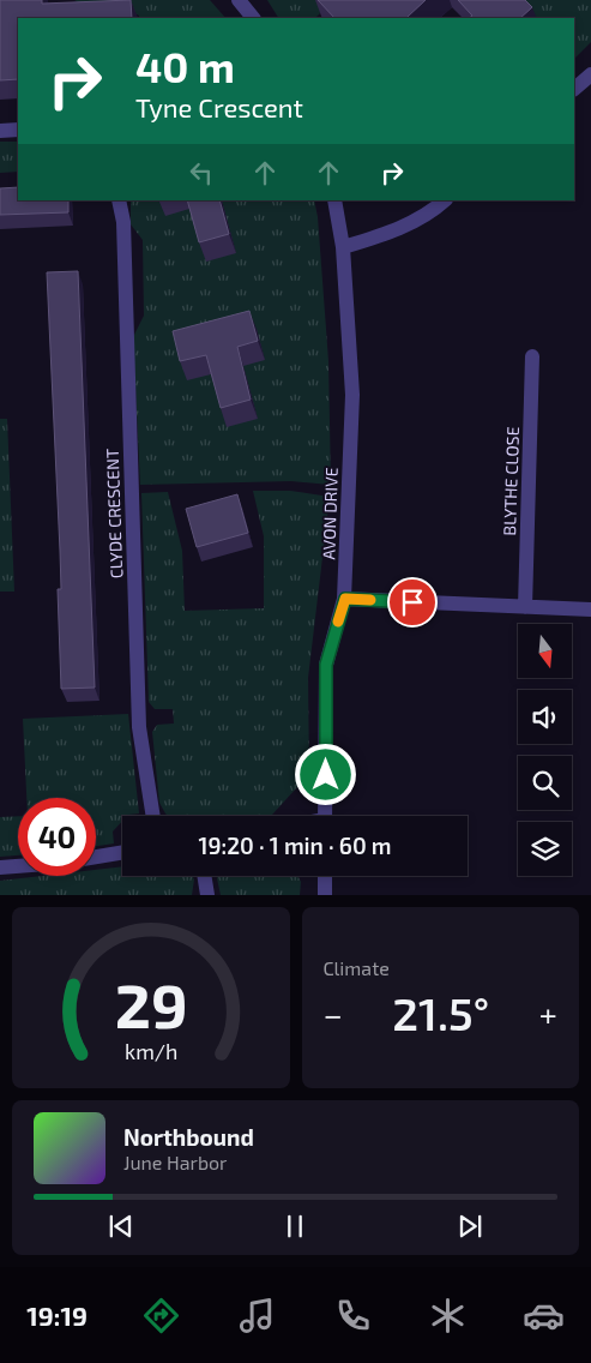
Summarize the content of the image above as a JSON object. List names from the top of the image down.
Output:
{
  "streets": {
    "street": ["BLYTHE CLOSE", "CLYDE CRESCENT", "AVON DRIVE"]
  },
  "north": "bottom",
  "page": {
    "turn": ["40 m", "Tyne Crescent"],
    "limit": "40",
    "trip": "19:20 · 1 min · 60 m",
    "tile": "Climate",
    "heat": ["−", "21.5°", "+"],
    "song": ["Northbound", "June Harbor"],
    "tabs": "19:19",
    "gauge": ["29", "km/h"]
  }
}
